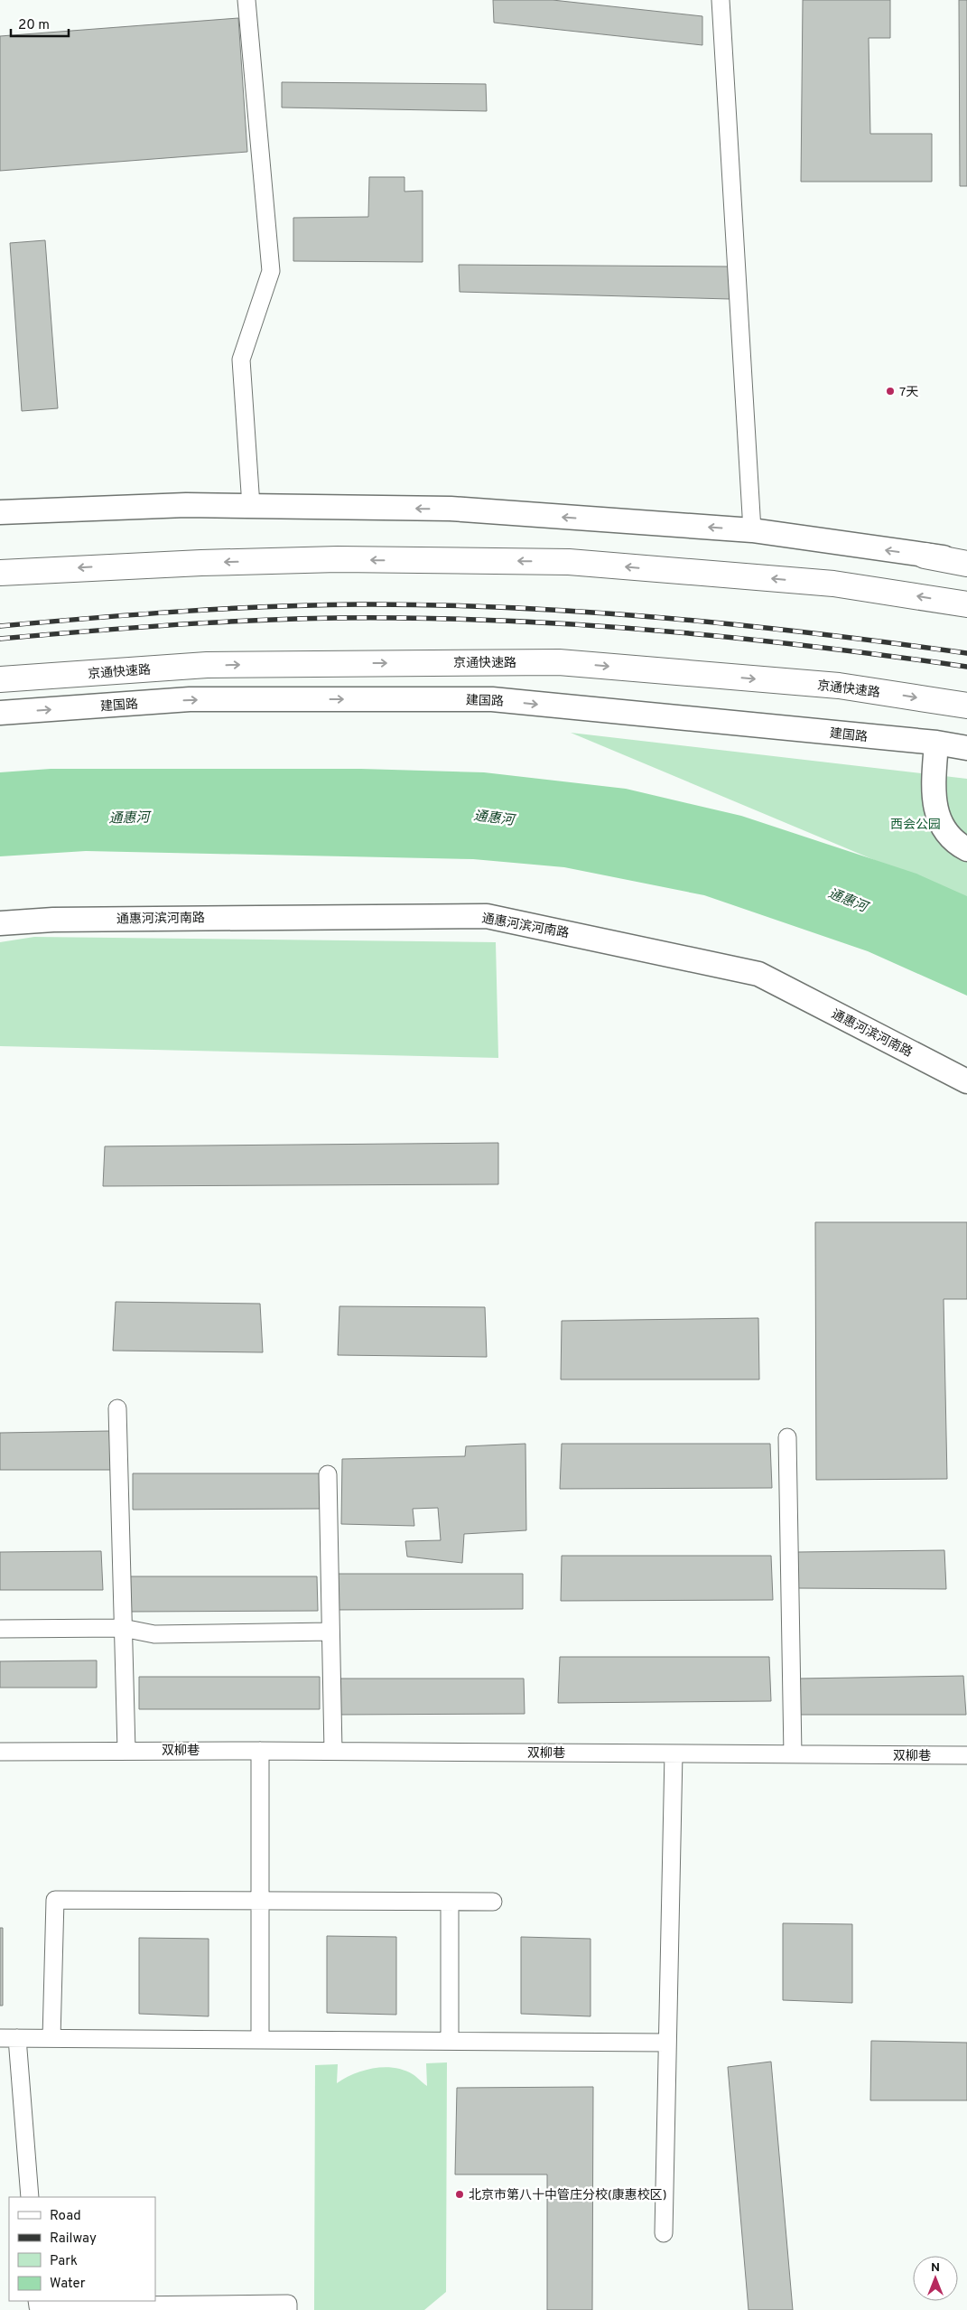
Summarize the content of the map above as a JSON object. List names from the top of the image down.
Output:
{
  "streets": {
    "highway": ["京通快速路"],
    "main road": ["建国路", "通惠河滨河南路"],
    "street": ["双柳巷"]
  },
  "water": ["通惠河"],
  "parks": ["西会公园"],
  "places": ["7天", "北京市第八十中管庄分校(康惠校区)"],
  "legend": [
    "Road",
    "Railway",
    "Park",
    "Water"
  ],
  "scale_bar": "20 m",
  "north": "top"
}
